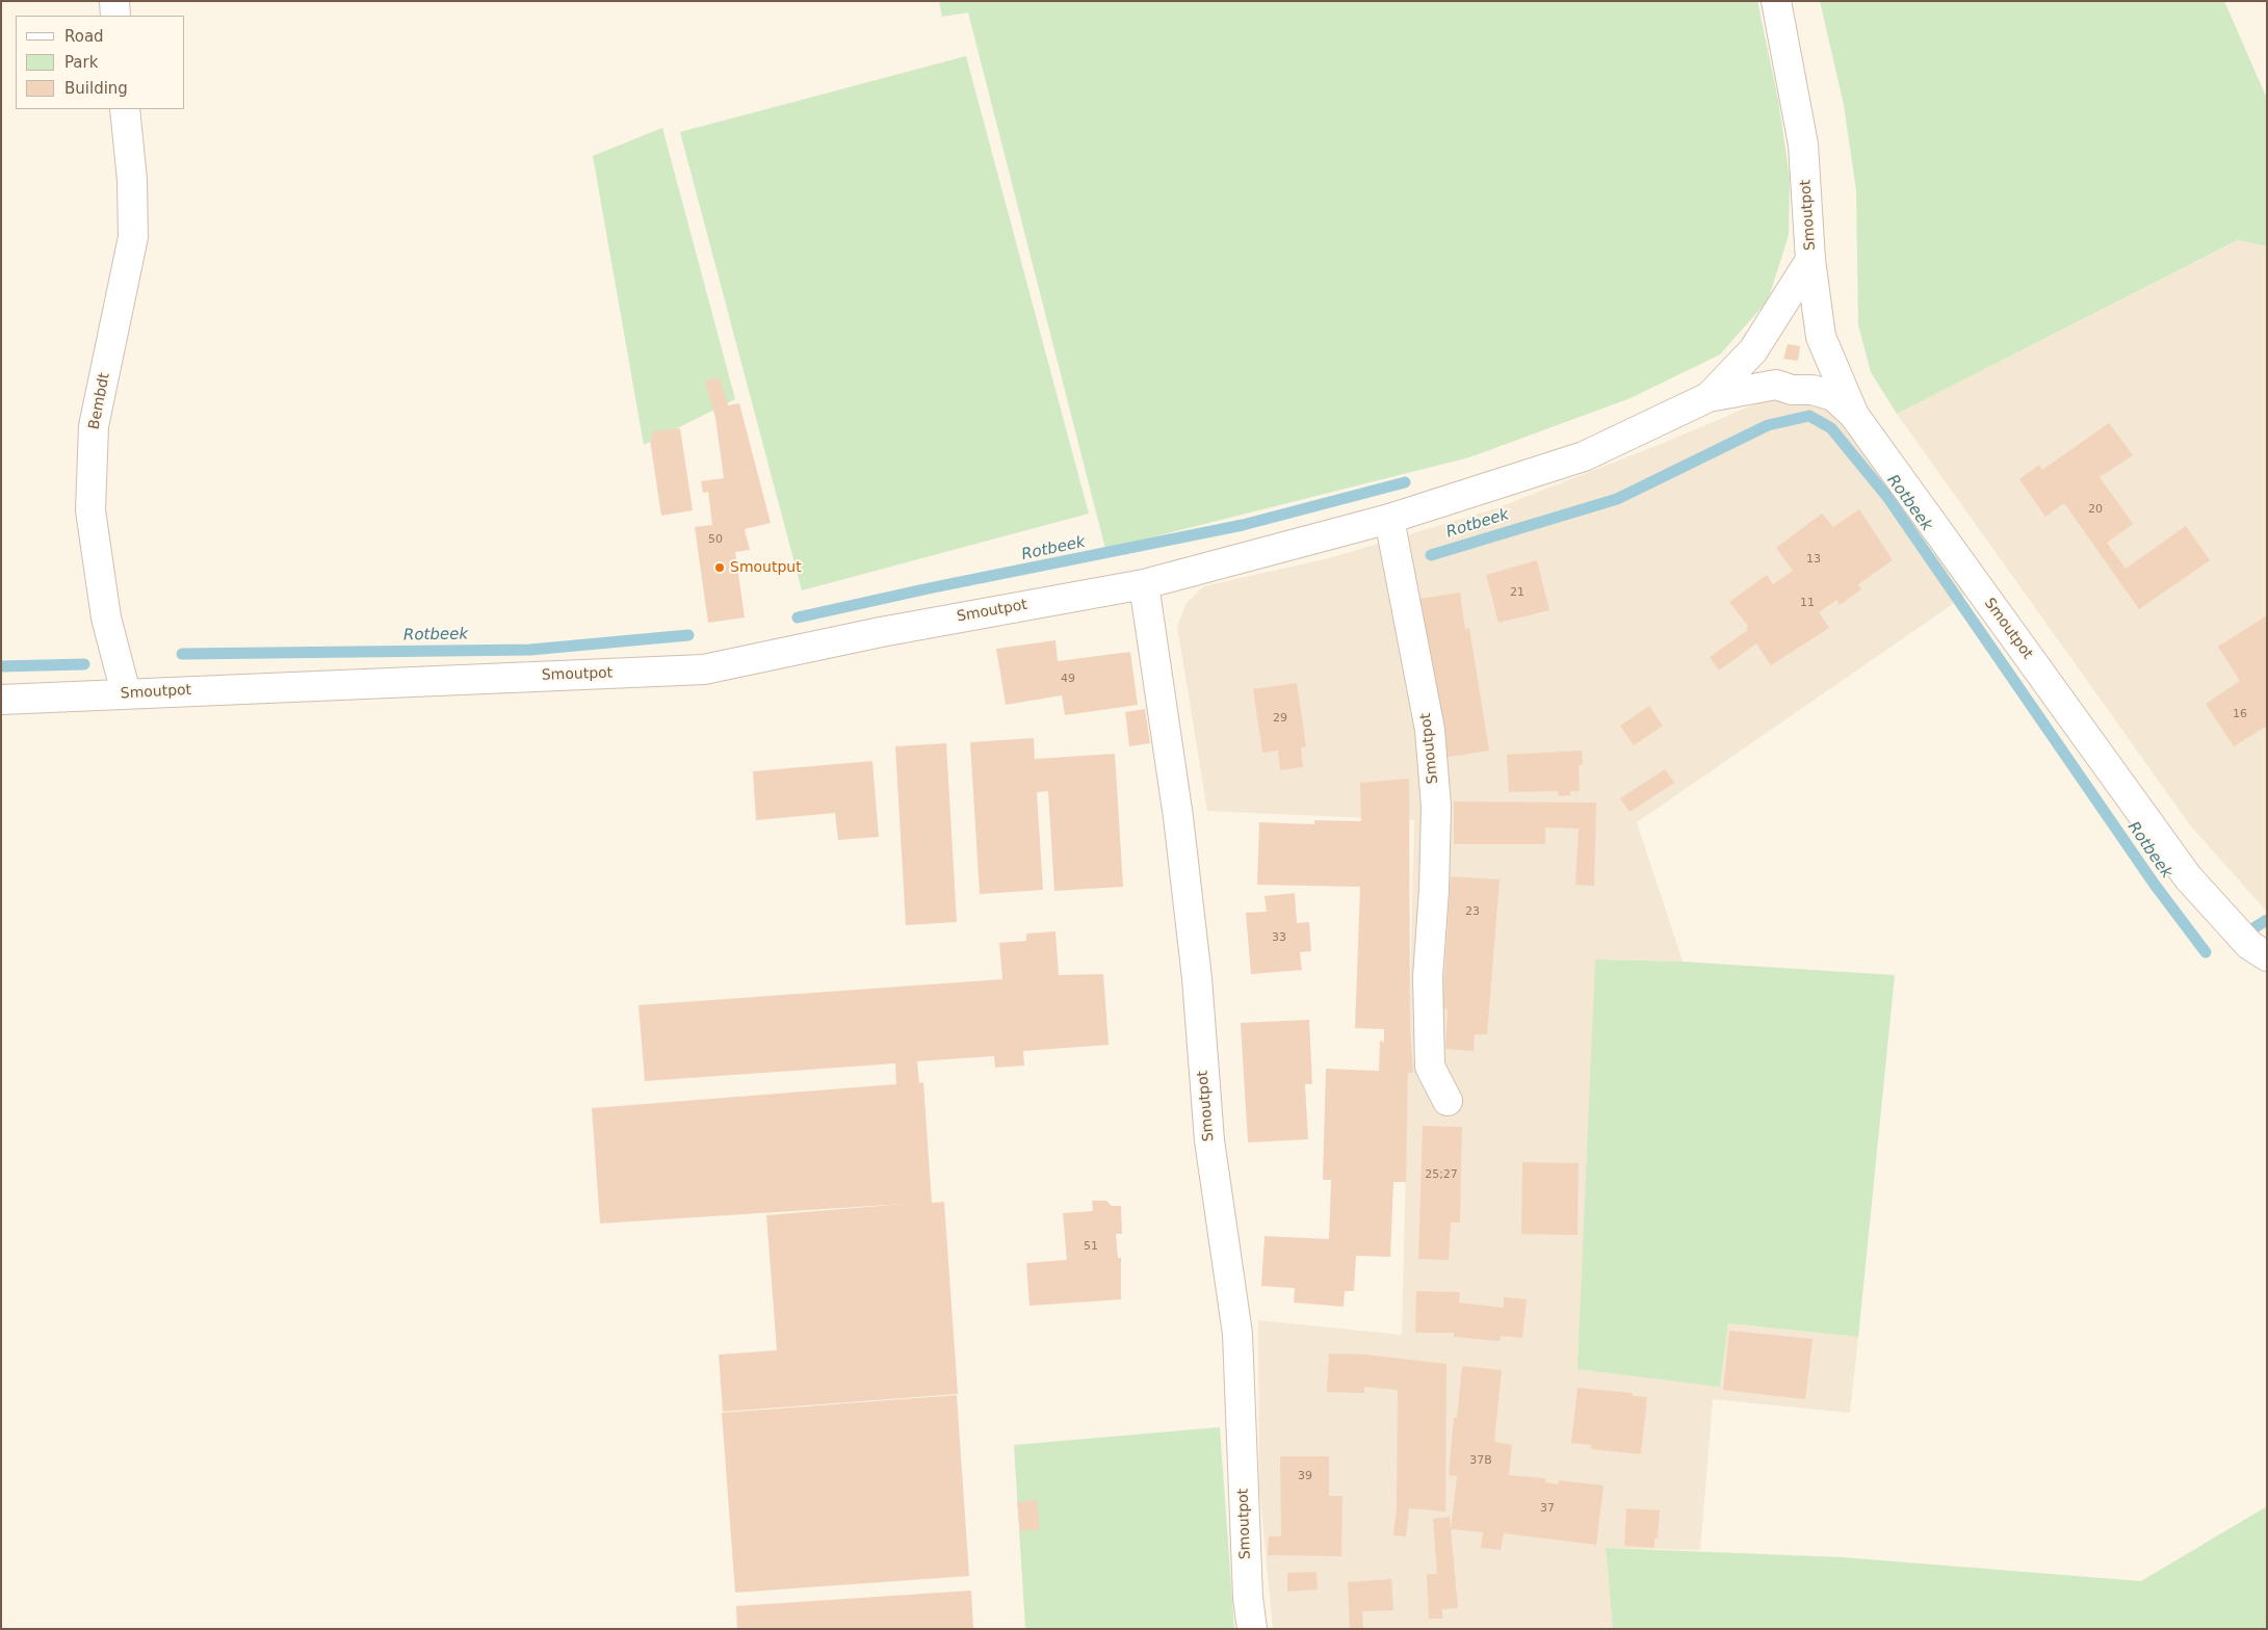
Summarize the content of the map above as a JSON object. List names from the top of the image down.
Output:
{
  "streets": {
    "street": ["Smoutpot", "Bembdt"]
  },
  "crossings": [
    ["Smoutpot", "Bembdt"]
  ],
  "water": ["Rotbeek"],
  "places": ["Smoutput"],
  "house_numbers": [
    "20",
    "50",
    "13",
    "21",
    "11",
    "49",
    "16",
    "29",
    "23",
    "33",
    "25;27",
    "51",
    "37B",
    "39",
    "37"
  ],
  "legend": ["Road", "Park", "Building"]
}
